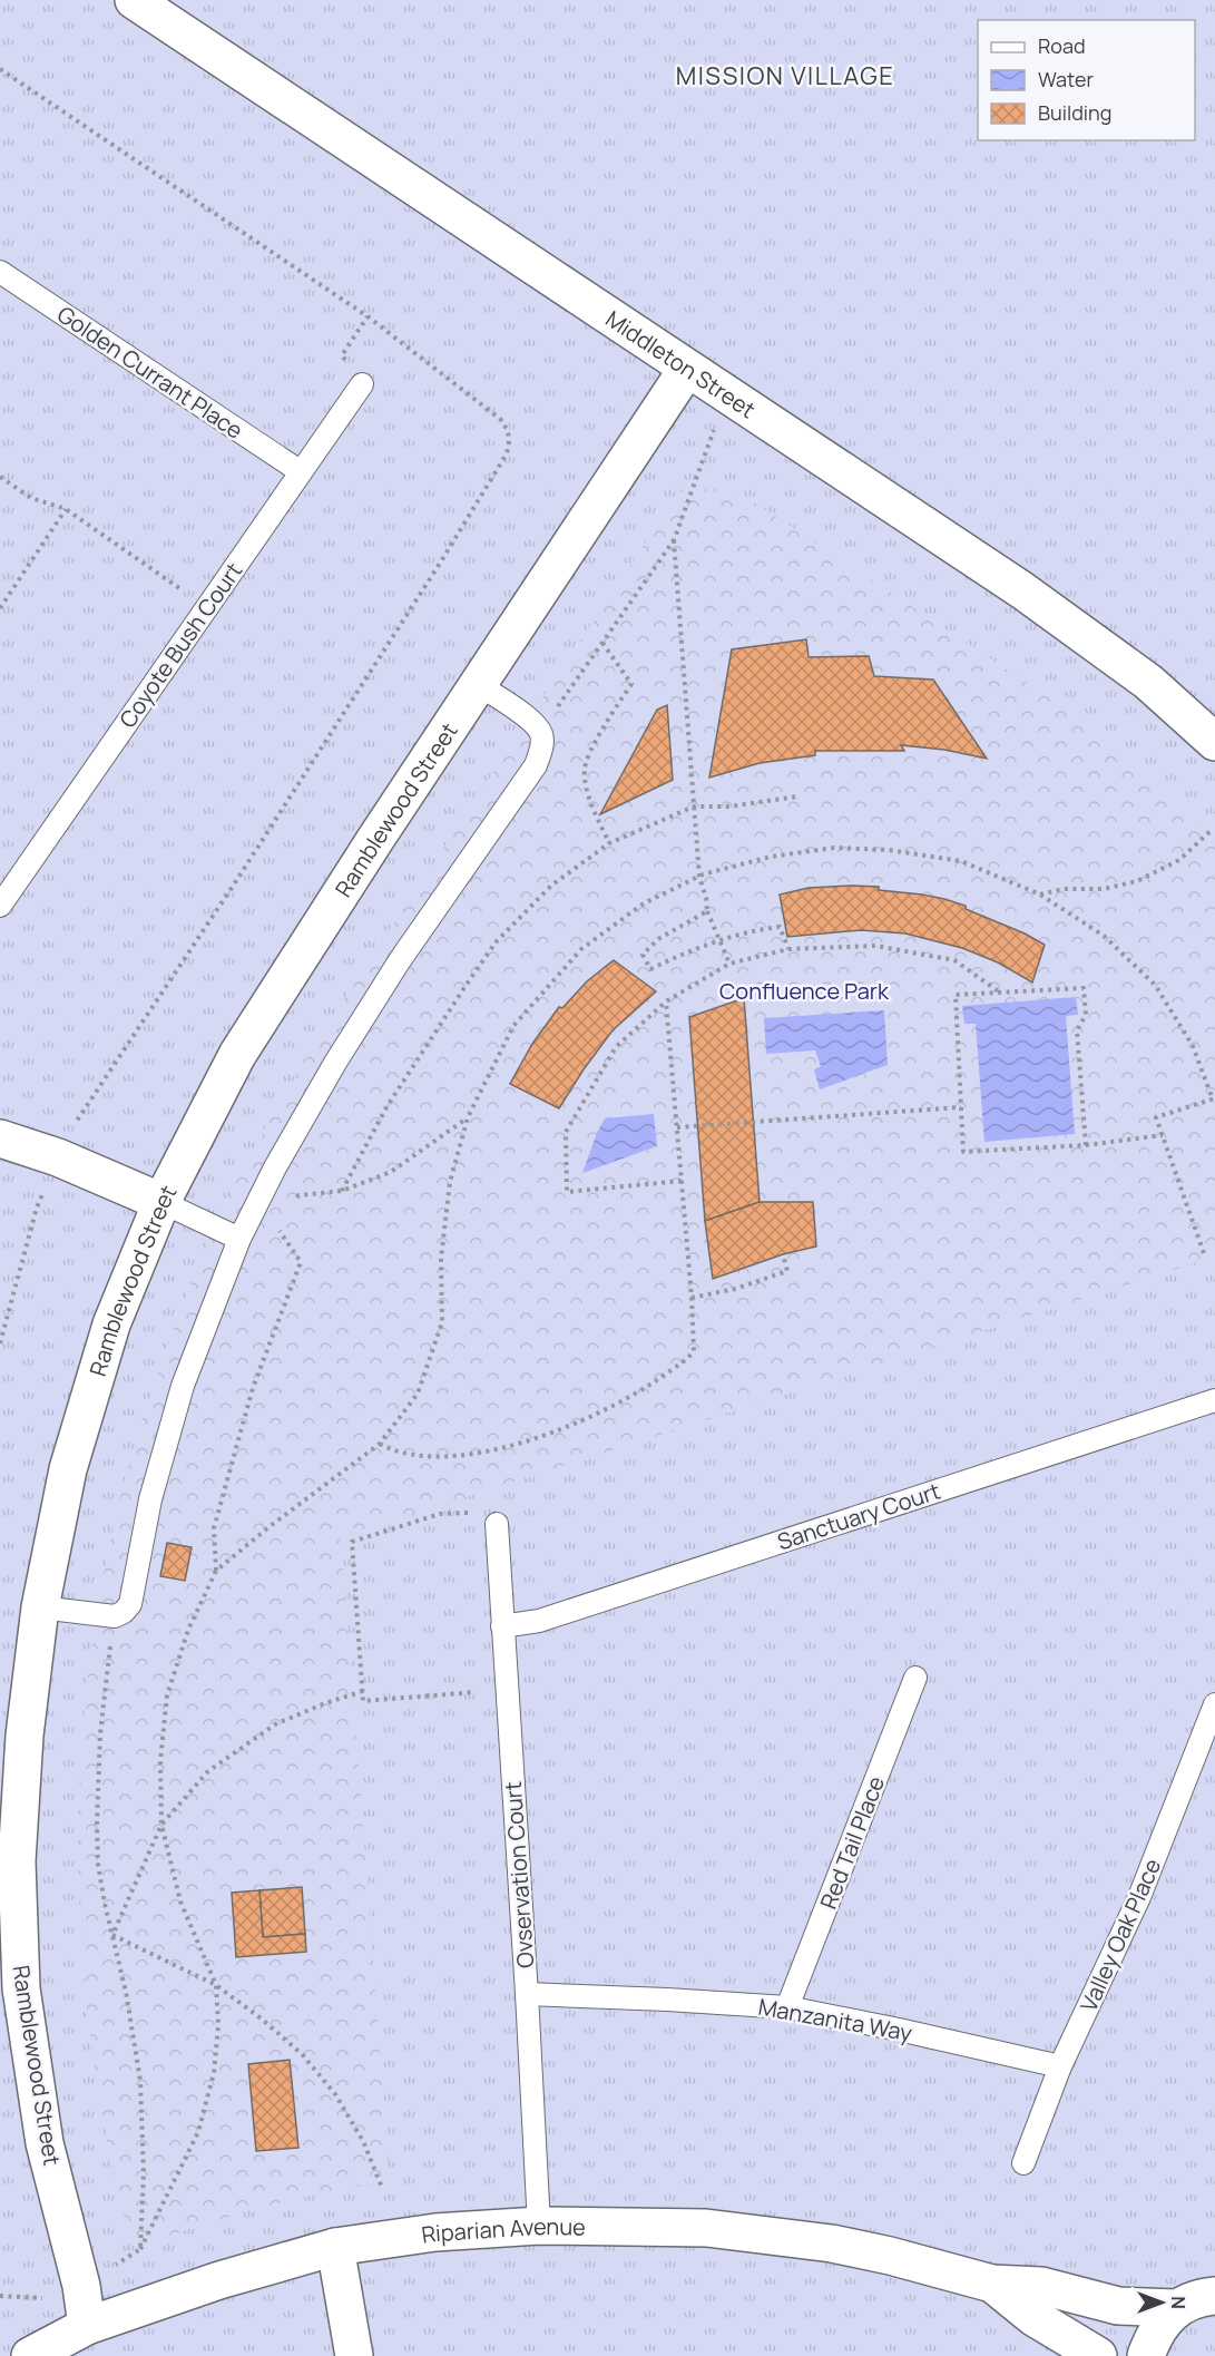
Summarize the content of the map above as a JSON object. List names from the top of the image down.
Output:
{
  "streets": {
    "street": ["Middleton Street", "Ramblewood Street", "Riparian Avenue"],
    "lane": [
      "Golden Currant Place",
      "Coyote Bush Court",
      "Sanctuary Court",
      "Red Tail Place",
      "Ovservation Court",
      "Valley Oak Place",
      "Manzanita Way"
    ]
  },
  "crossings": [
    ["Middleton Street", "Ramblewood Street"],
    ["Golden Currant Place", "Coyote Bush Court"],
    ["Ramblewood Street", "Riparian Avenue"],
    ["Sanctuary Court", "Ovservation Court"],
    ["Red Tail Place", "Manzanita Way"],
    ["Ovservation Court", "Manzanita Way"],
    ["Ovservation Court", "Riparian Avenue"],
    ["Valley Oak Place", "Manzanita Way"]
  ],
  "districts": ["MISSION VILLAGE"],
  "parks": ["Confluence Park"],
  "legend": ["Road", "Water", "Building"],
  "north": "right"
}
